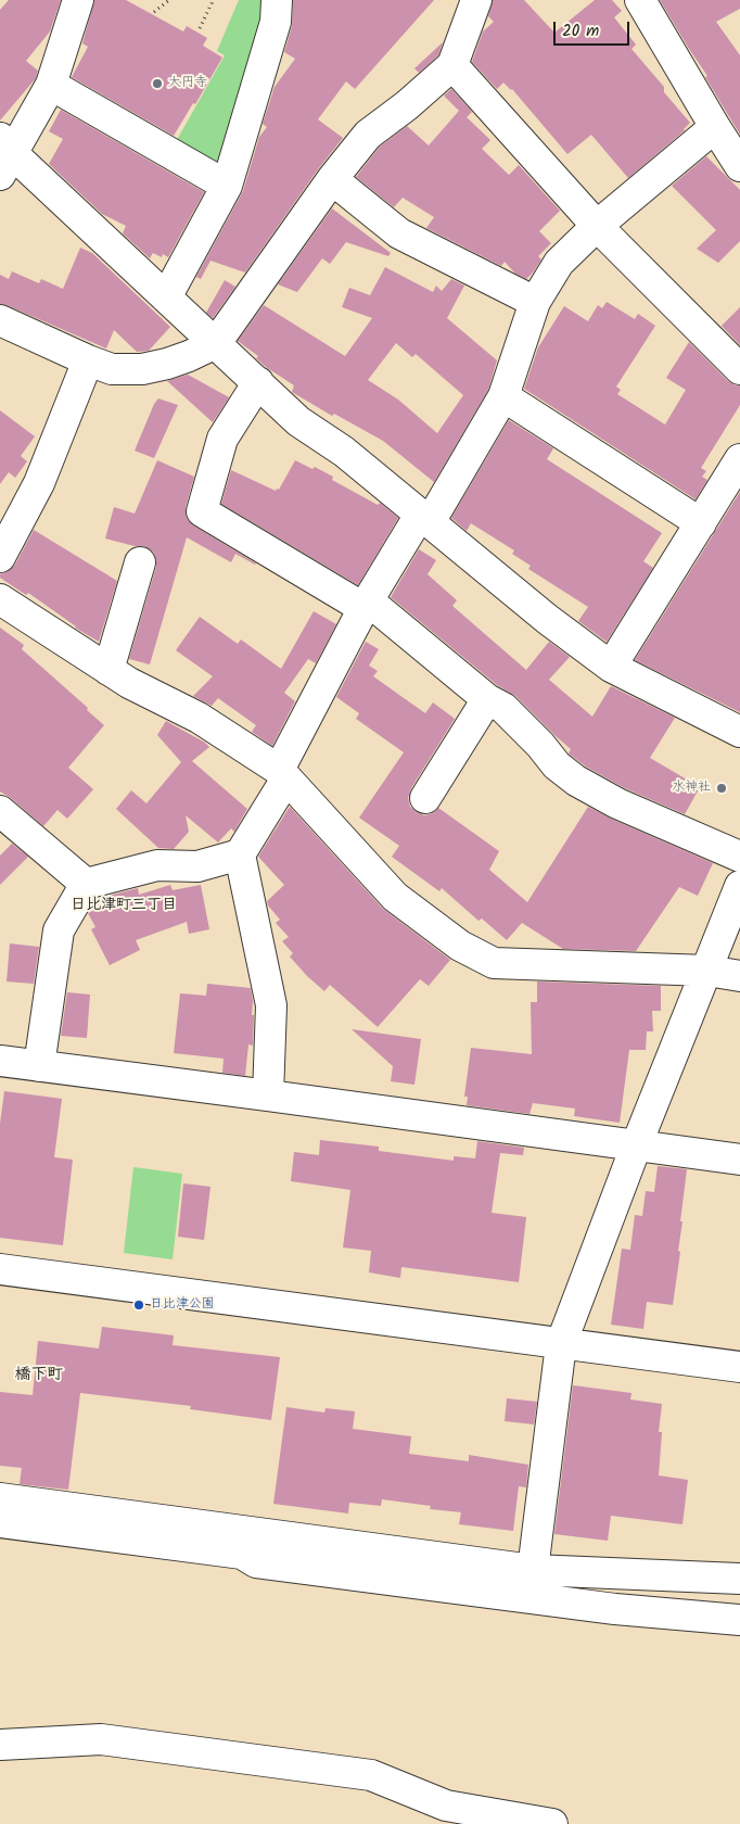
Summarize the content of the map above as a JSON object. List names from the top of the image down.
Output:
{
  "districts": ["日比津町三丁目", "橋下町"],
  "places": ["大円寺", "水神社", "日比津公園"],
  "scale_bar": "20 m"
}
